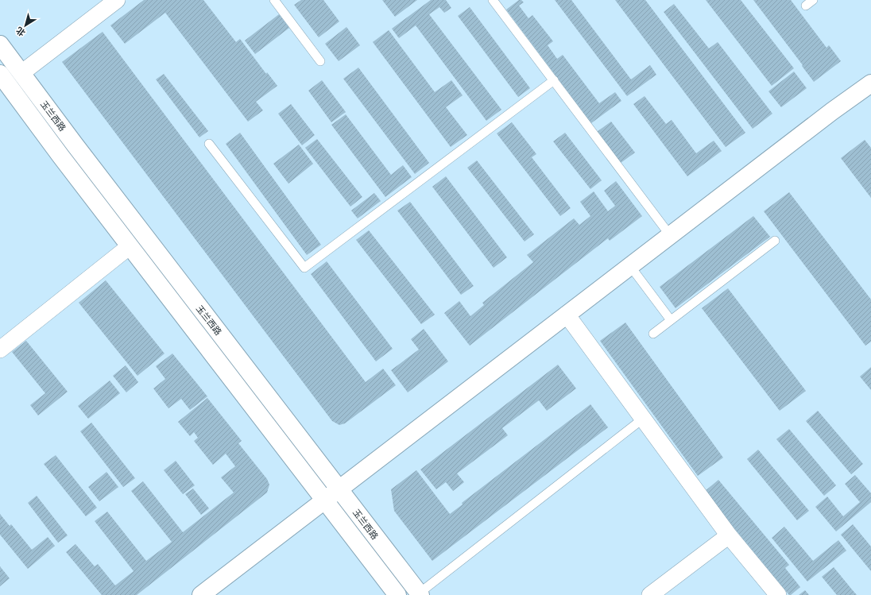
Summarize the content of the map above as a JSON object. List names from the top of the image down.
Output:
{
  "streets": {
    "main road": ["玉兰西路"]
  },
  "north": "bottom left"
}
